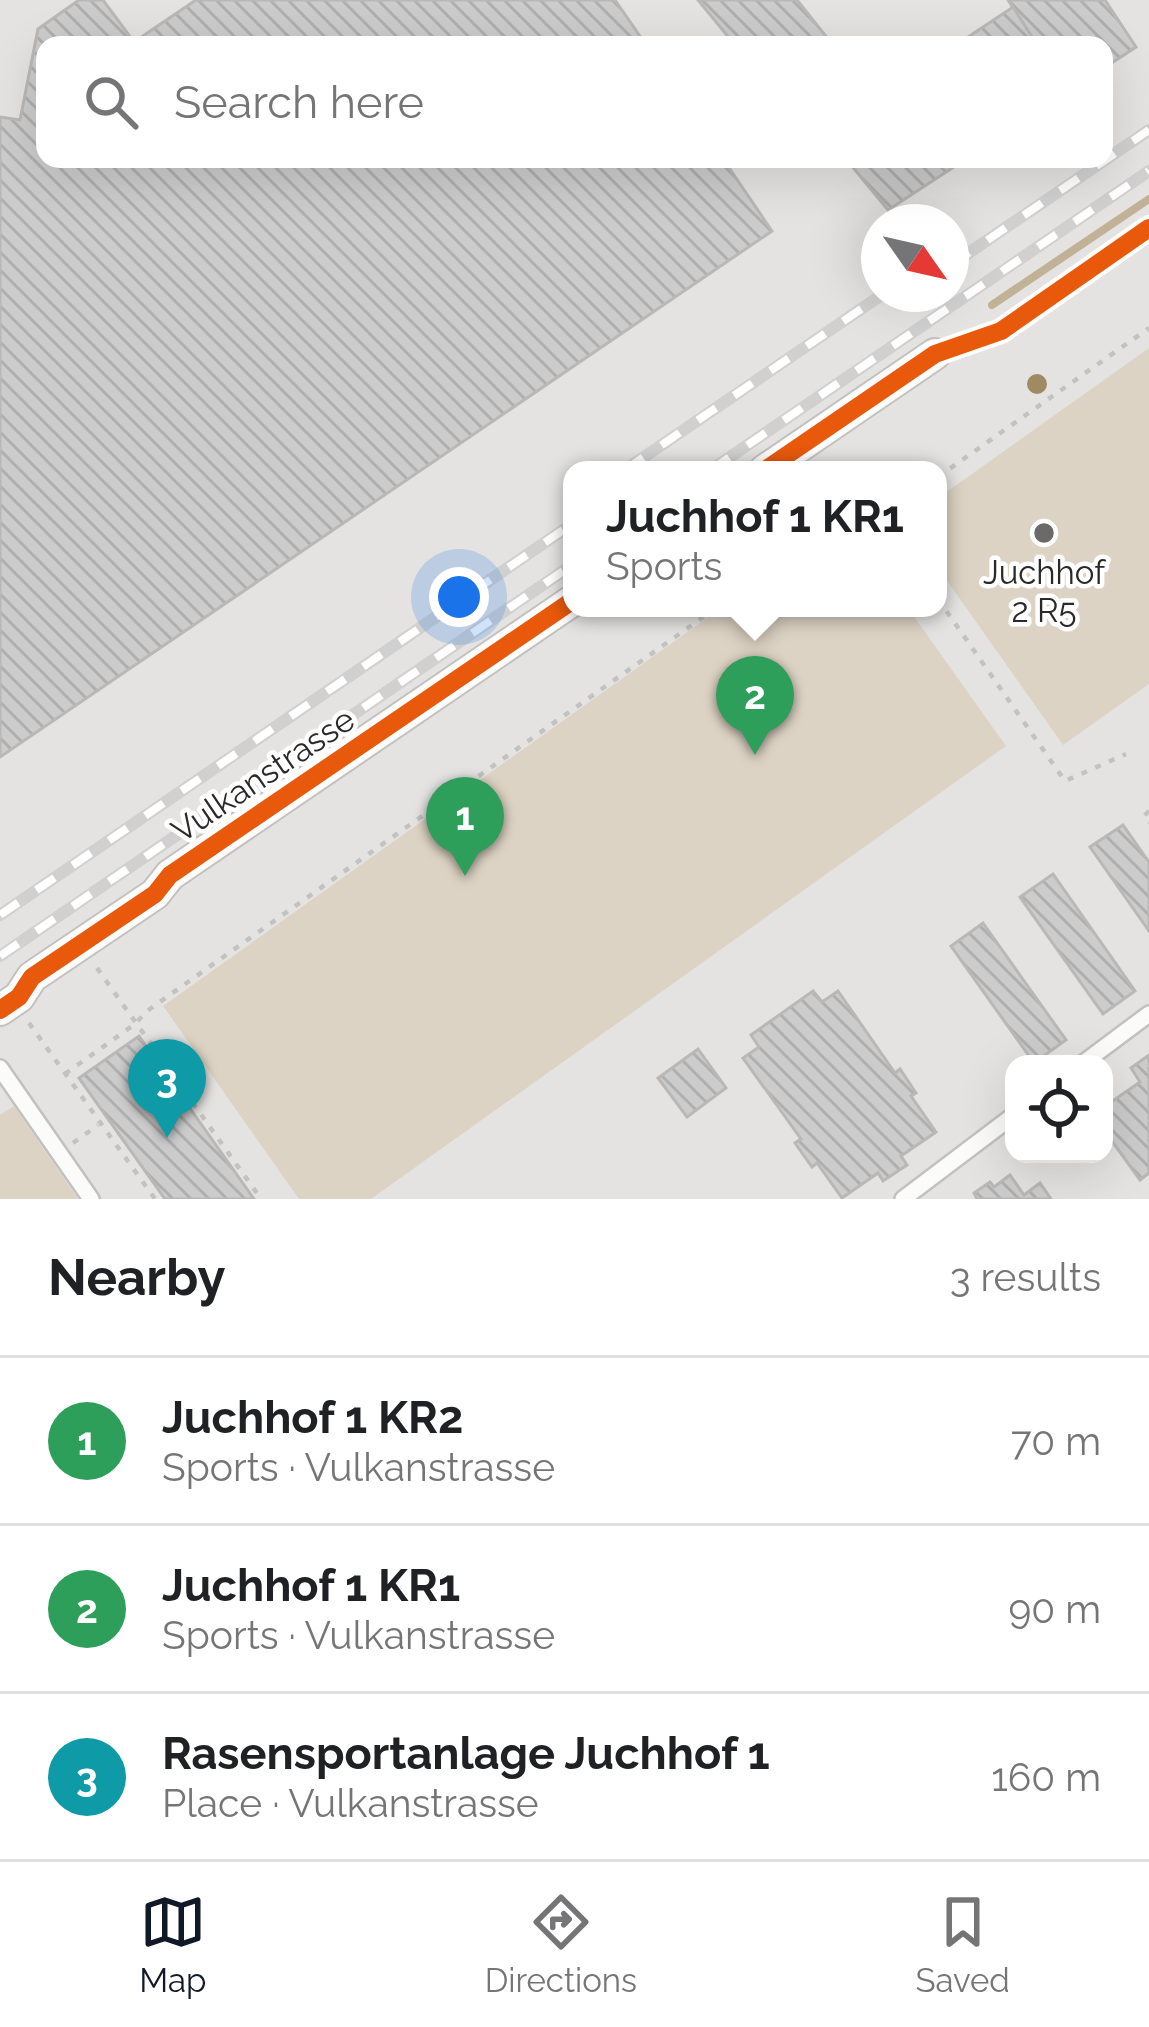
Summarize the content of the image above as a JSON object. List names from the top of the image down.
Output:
{
  "streets": {
    "street": ["Vulkanstrasse"]
  },
  "places": ["Juchhof 2 R5"],
  "north": "bottom right",
  "page": {
    "search": "Search here",
    "popup": ["Juchhof 1 KR1", "Sports"],
    "pins": ["2", "1", "3"],
    "heading": ["Nearby", "3 results"],
    "list": [
      {
        "mark": "1",
        "name": "Juchhof 1 KR2",
        "note": "Sports · Vulkanstrasse",
        "value": "70 m"
      },
      {
        "mark": "2",
        "name": "Juchhof 1 KR1",
        "note": "Sports · Vulkanstrasse",
        "value": "90 m"
      },
      {
        "mark": "3",
        "name": "Rasensportanlage Juchhof 1",
        "note": "Place · Vulkanstrasse",
        "value": "160 m"
      }
    ],
    "nav": ["Map", "Directions", "Saved"]
  }
}
